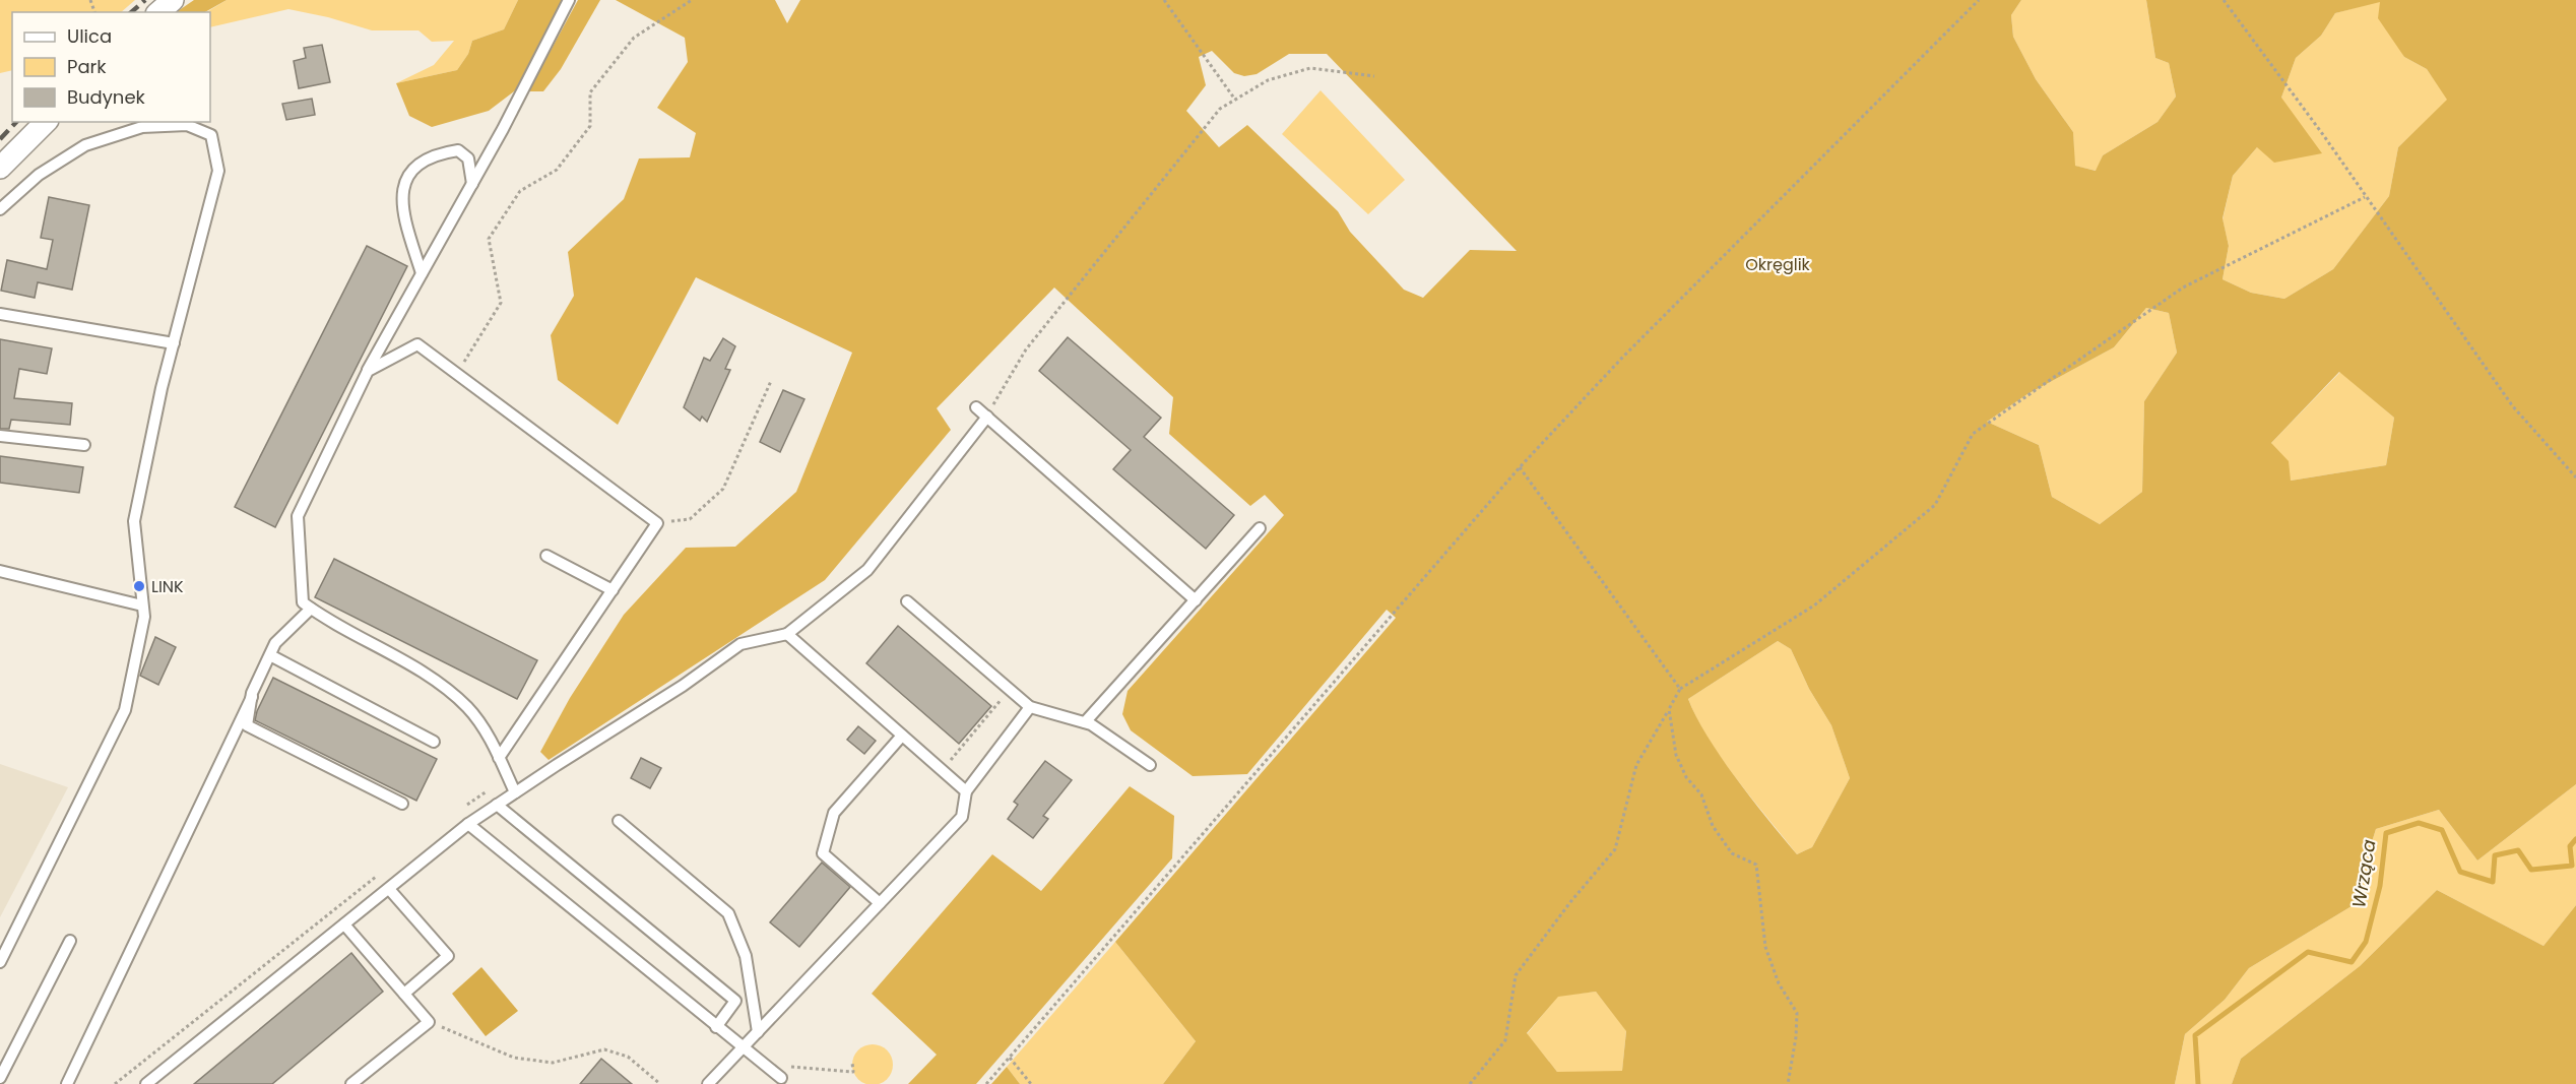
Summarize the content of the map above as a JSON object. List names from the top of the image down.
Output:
{
  "water": ["Wrząca"],
  "parks": ["Okręglik"],
  "places": ["LINK"],
  "legend": ["Ulica", "Park", "Budynek"]
}
